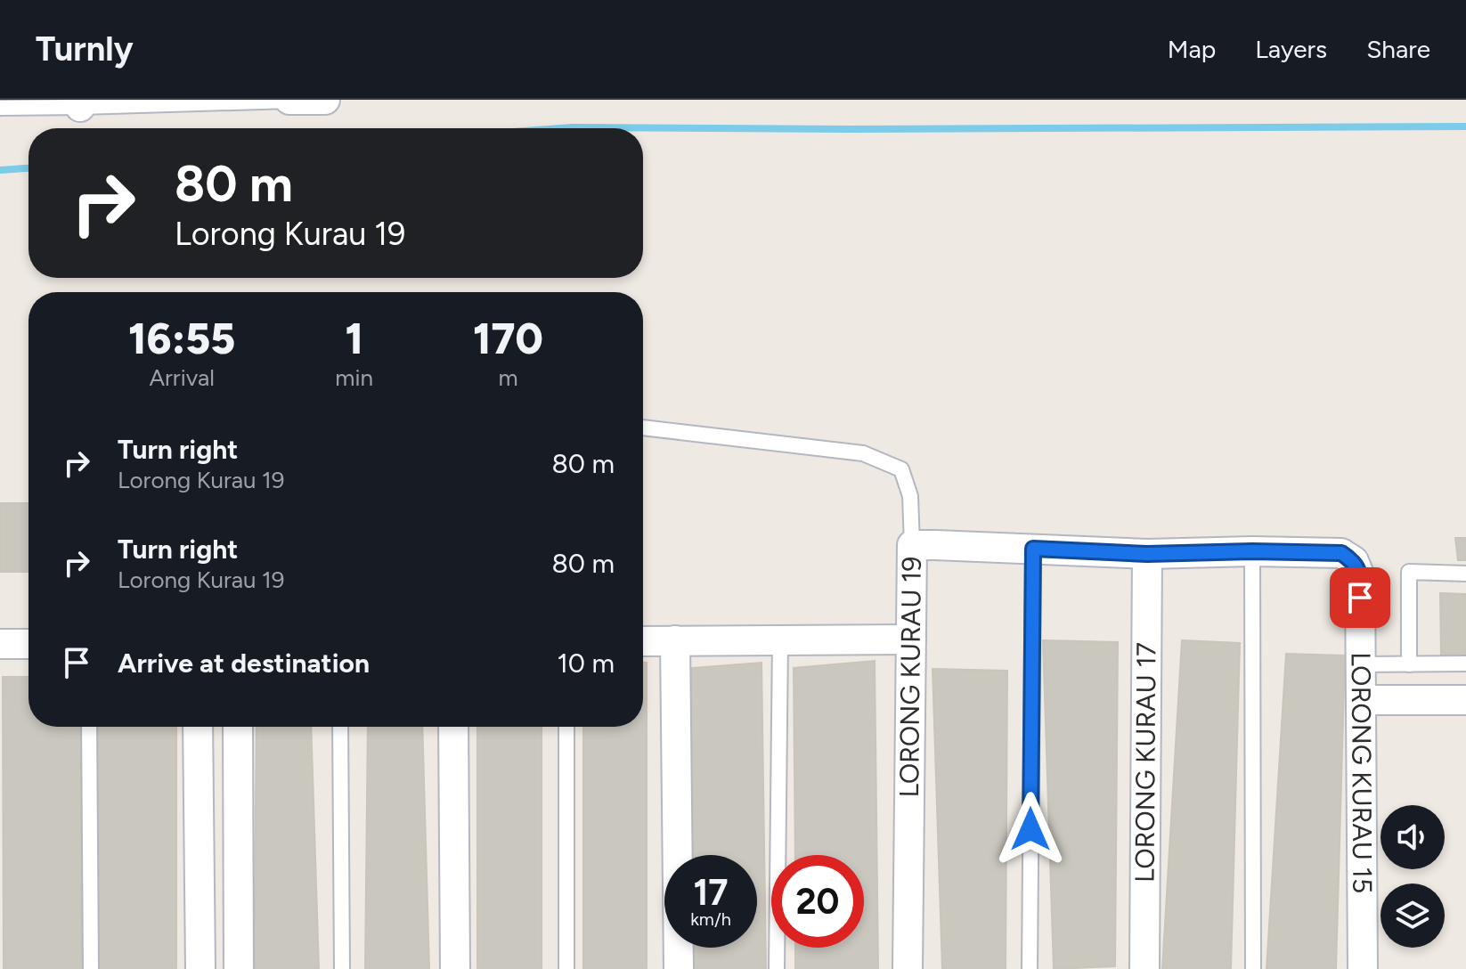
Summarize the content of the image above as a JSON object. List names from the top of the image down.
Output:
{
  "streets": {
    "street": ["LORONG KURAU 19", "LORONG KURAU 17", "LORONG KURAU 15"]
  },
  "crossings": [
    ["LORONG KURAU 19", "LORONG KURAU 17"],
    ["LORONG KURAU 19", "LORONG KURAU 15"]
  ],
  "page": {
    "header": "Turnly",
    "nav": ["Map", "Layers", "Share"],
    "turn": ["80 m", "Lorong Kurau 19"],
    "eta": [
      "16:55",
      "Arrival",
      "1",
      "min",
      "170",
      "m"
    ],
    "list": [
      {
        "name": "Turn right",
        "note": "Lorong Kurau 19",
        "value": "80 m"
      },
      {
        "name": "Turn right",
        "note": "Lorong Kurau 19",
        "value": "80 m"
      },
      {
        "name": "Arrive at destination",
        "value": "10 m"
      }
    ],
    "speed": "17 km/h",
    "limit": "20"
  }
}
